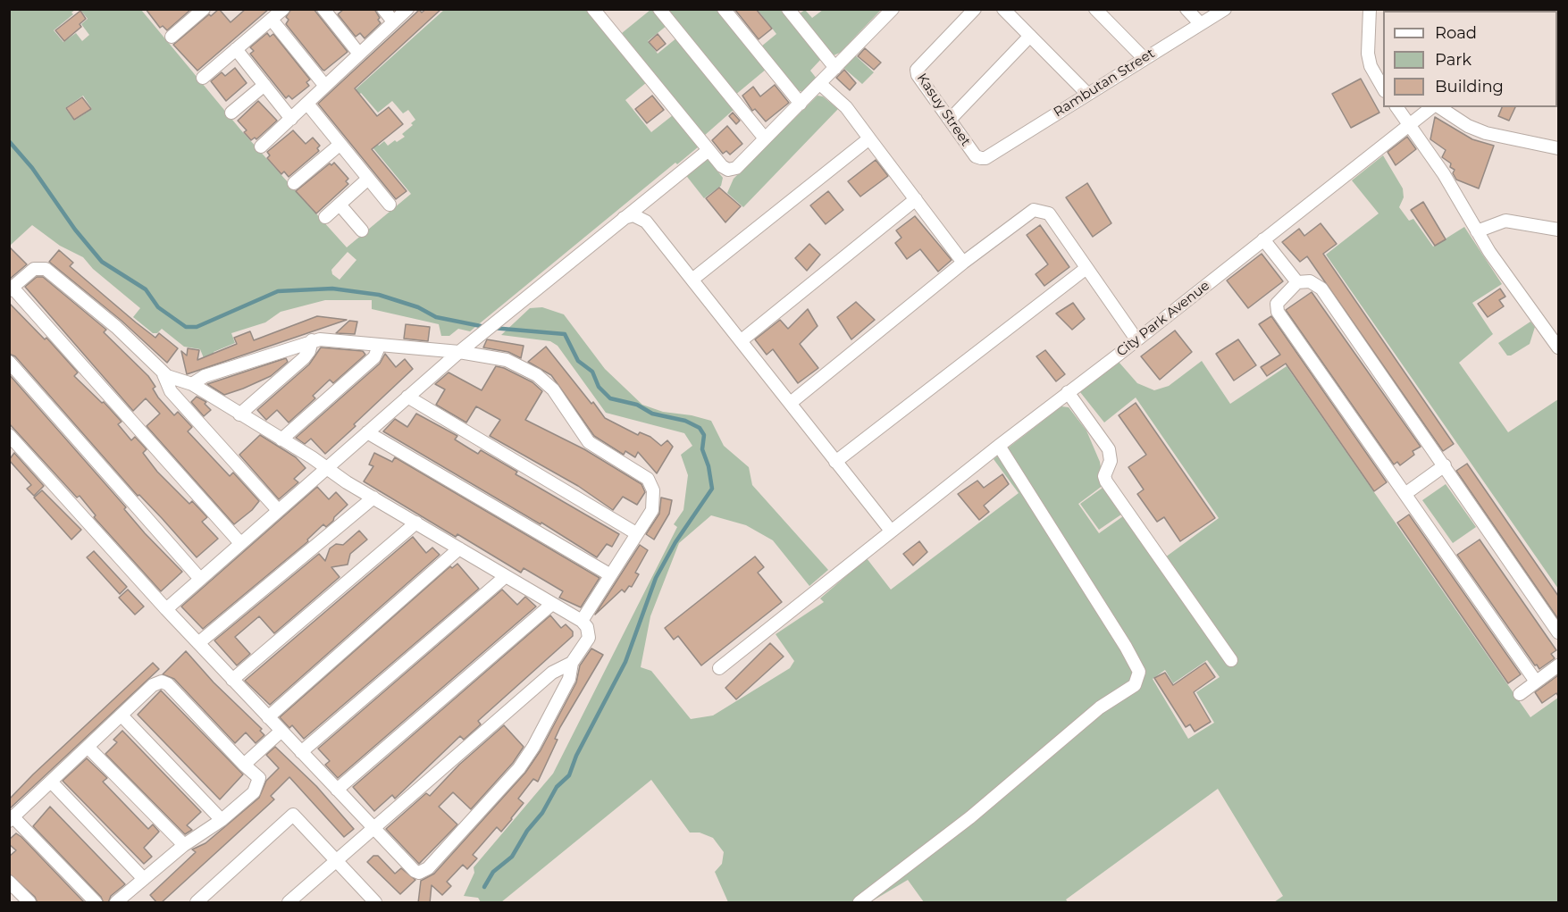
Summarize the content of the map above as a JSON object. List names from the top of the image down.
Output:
{
  "streets": {
    "street": ["Rambutan Street", "Kasuy Street", "City Park Avenue"]
  },
  "crossings": [
    ["Rambutan Street", "Kasuy Street"]
  ],
  "legend": ["Road", "Park", "Building"]
}
